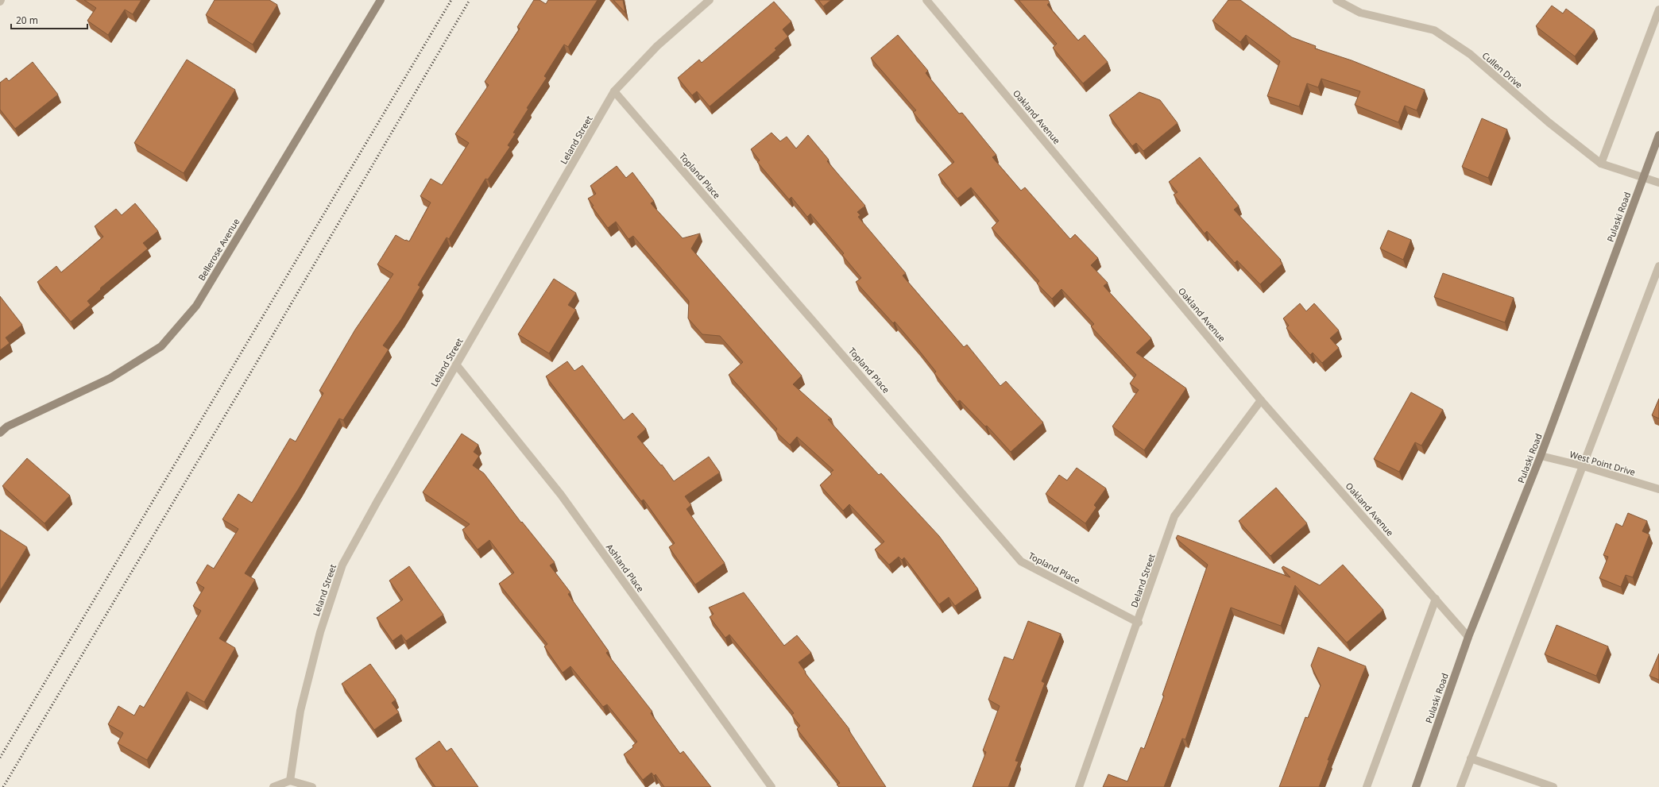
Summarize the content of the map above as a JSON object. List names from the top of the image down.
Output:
{
  "streets": {
    "main road": ["Pulaski Road", "Bellerose Avenue"],
    "street": [
      "Cullen Drive",
      "Oakland Avenue",
      "Leland Street",
      "Topland Place",
      "West Point Drive",
      "Ashland Place",
      "Deland Street"
    ]
  },
  "crossings": [
    ["Cullen Drive", "Pulaski Road"],
    ["Oakland Avenue", "Pulaski Road"],
    ["Oakland Avenue", "Deland Street"],
    ["Leland Street", "Topland Place"],
    ["Leland Street", "Ashland Place"],
    ["Topland Place", "Deland Street"],
    ["Pulaski Road", "West Point Drive"]
  ],
  "scale_bar": "20 m"
}
